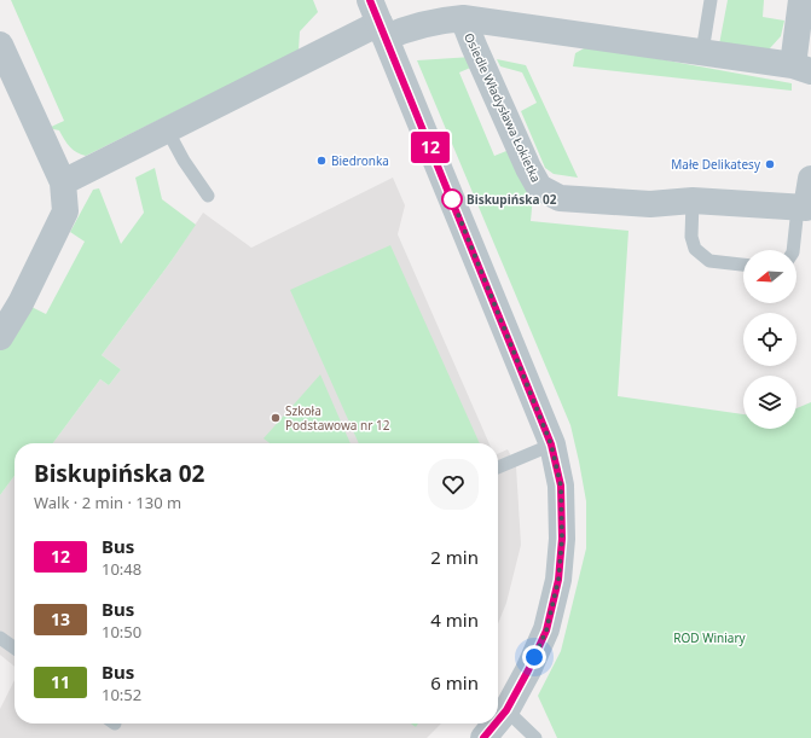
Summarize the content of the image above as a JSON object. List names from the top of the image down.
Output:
{
  "streets": {
    "street": ["Osiedle Władysława Łokietka"]
  },
  "parks": ["ROD Winiary"],
  "places": [
    "Biedronka",
    "Małe Delikatesy",
    "Biskupińska 02",
    "Szkoła Podstawowa nr 12"
  ],
  "lines": ["bus line 12"],
  "north": "left",
  "page": {
    "on_map": "12",
    "heading": ["Biskupińska 02", "Walk · 2 min · 130 m"],
    "list": [
      {
        "mark": "12",
        "name": "Bus",
        "note": "10:48",
        "value": "2 min"
      },
      {
        "mark": "13",
        "name": "Bus",
        "note": "10:50",
        "value": "4 min"
      },
      {
        "mark": "11",
        "name": "Bus",
        "note": "10:52",
        "value": "6 min"
      }
    ]
  }
}
